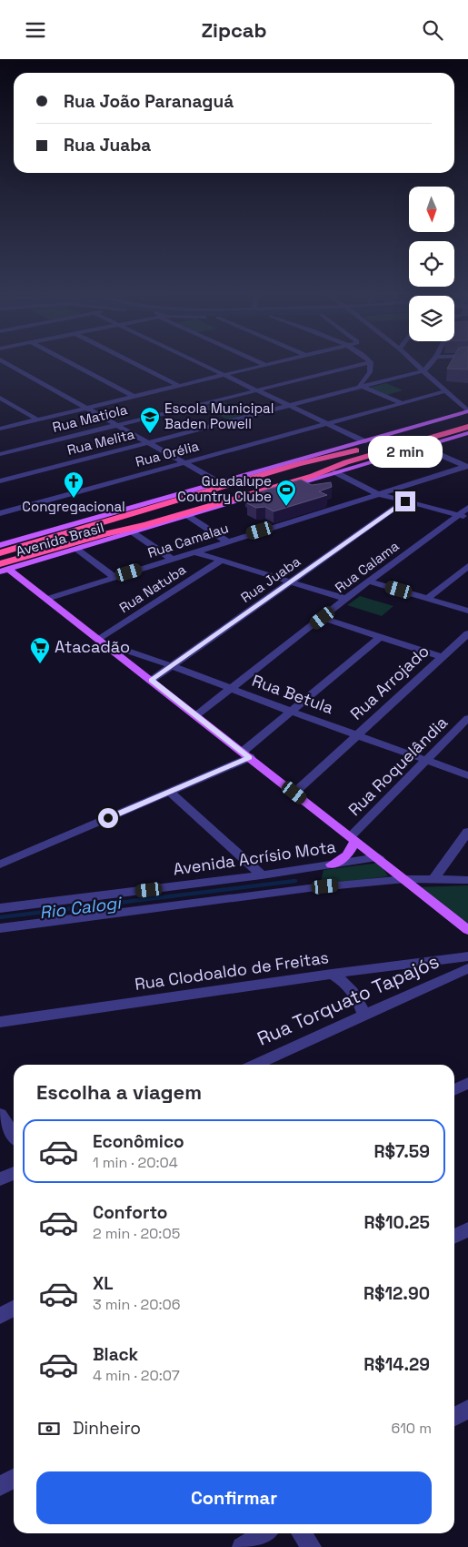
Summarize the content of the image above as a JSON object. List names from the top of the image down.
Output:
{
  "streets": {
    "highway": ["Avenida Brasil"],
    "street": [
      "Rua Matiola",
      "Rua Melita",
      "Rua Orélia",
      "Rua Camalau",
      "Rua Calama",
      "Rua Juaba",
      "Rua Natuba",
      "Rua Arrojado",
      "Rua Betula",
      "Rua Roquelândia",
      "Avenida Acrísio Mota",
      "Rua Clodoaldo de Freitas",
      "Rua Torquato Tapajós"
    ]
  },
  "crossings": [
    ["Rua Calama", "Rua Betula"],
    ["Rua Juaba", "Rua Betula"],
    ["Rua Natuba", "Rua Betula"],
    ["Rua Arrojado", "Rua Betula"],
    ["Rua Betula", "Rua Roquelândia"]
  ],
  "water": ["Rio Calogi"],
  "places": {
    "school or university": ["Escola Municipal Baden Powell"],
    "church": ["Congregacional"],
    "sports": ["Guadalupe Country Clube"],
    "supermarket": ["Atacadão"]
  },
  "north": "bottom",
  "page": {
    "header": "Zipcab",
    "banner": ["Rua João Paranaguá", "Rua Juaba"],
    "bubble": "2 min",
    "heading": "Escolha a viagem",
    "list": [
      {
        "name": "Econômico",
        "note": "1 min · 20:04",
        "value": "R$7.59"
      },
      {
        "name": "Conforto",
        "note": "2 min · 20:05",
        "value": "R$10.25"
      },
      {
        "name": "XL",
        "note": "3 min · 20:06",
        "value": "R$12.90"
      },
      {
        "name": "Black",
        "note": "4 min · 20:07",
        "value": "R$14.29"
      }
    ],
    "pay": ["Dinheiro", "610 m"],
    "buttons": "Confirmar"
  }
}
